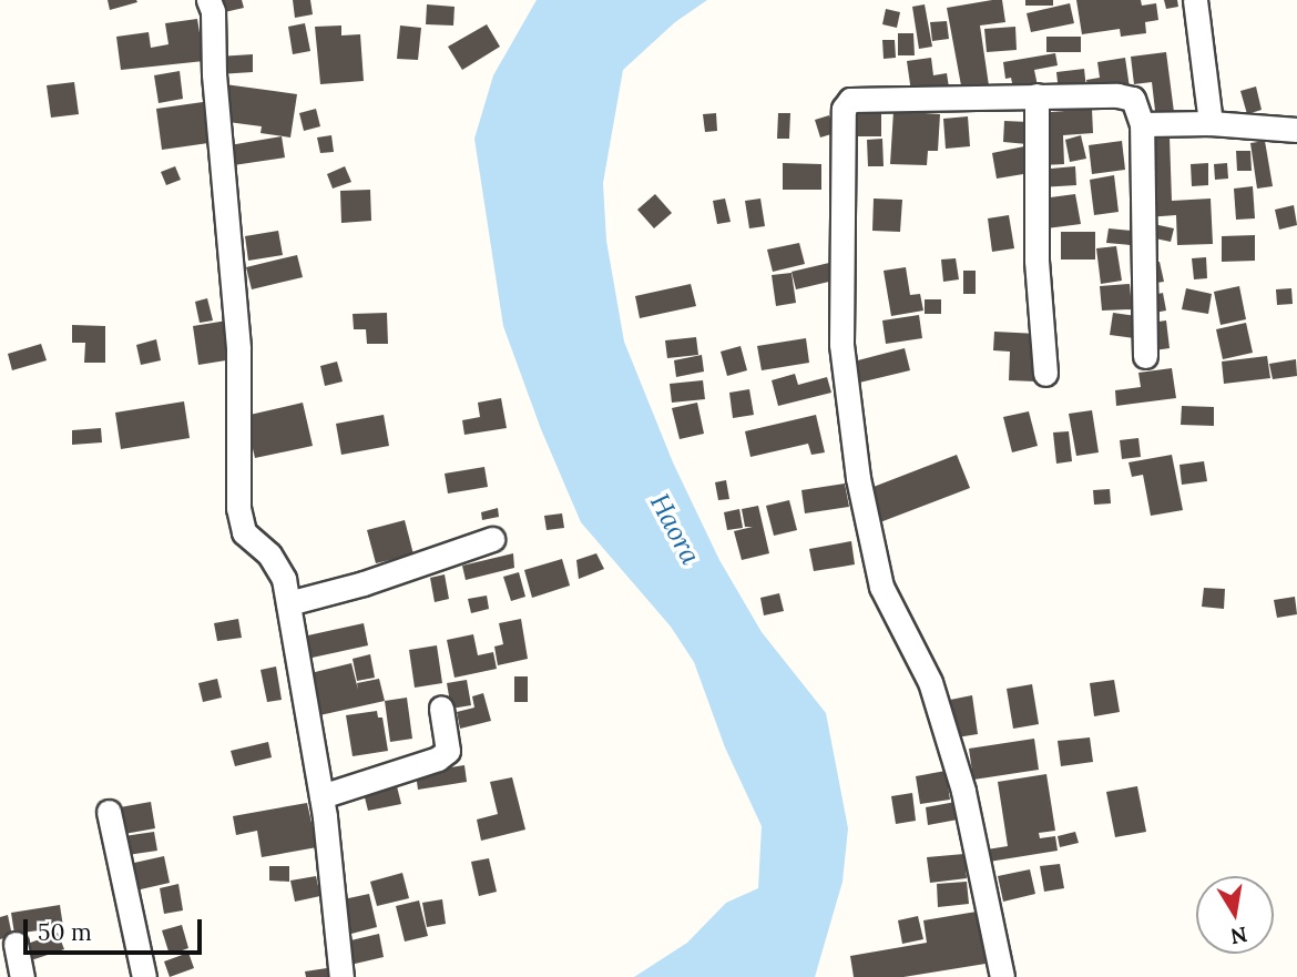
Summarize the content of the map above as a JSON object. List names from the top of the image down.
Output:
{
  "water": ["Haora"],
  "scale_bar": "50 m",
  "north": "bottom"
}
